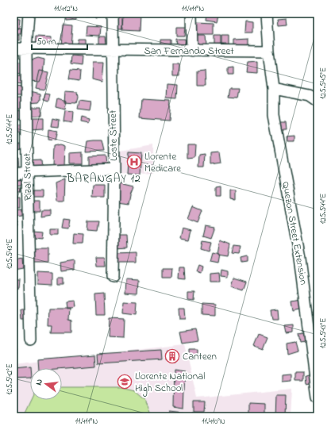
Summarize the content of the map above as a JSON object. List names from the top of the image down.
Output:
{
  "streets": {
    "street": [
      "San Fernando Street",
      "Loste Street",
      "Rizal Street",
      "Quezon Street Extension"
    ]
  },
  "crossings": [
    ["San Fernando Street", "Loste Street"],
    ["San Fernando Street", "Rizal Street"],
    ["San Fernando Street", "Quezon Street Extension"]
  ],
  "districts": ["BARANGAY 12"],
  "places": {
    "hospital": ["Llorente Medicare"],
    "building": ["Canteen"],
    "school or university": ["Llorente National High School"]
  },
  "scale_bar": "50 m",
  "north": "left",
  "coordinates": [
    "11.412°N",
    "11.411°N",
    "125.545°E",
    "125.544°E",
    "125.543°E",
    "125.542°E",
    "11.410°N"
  ]
}
